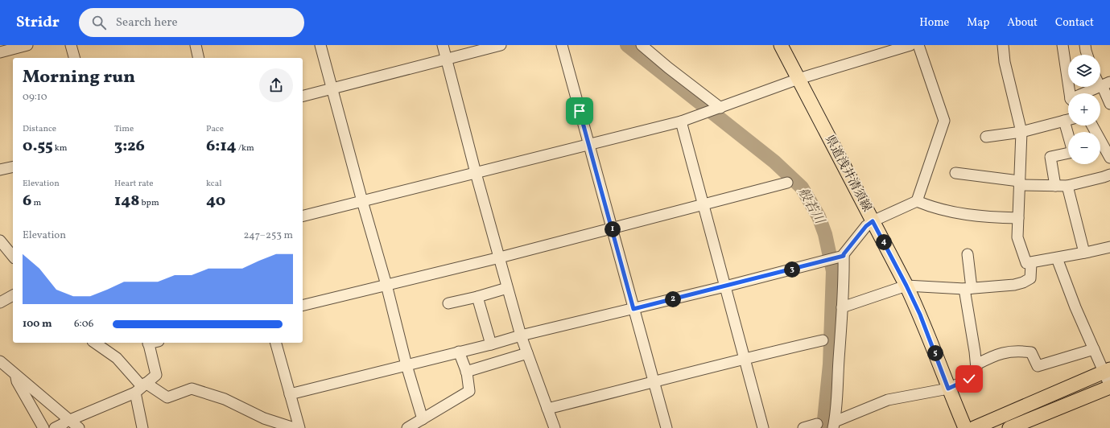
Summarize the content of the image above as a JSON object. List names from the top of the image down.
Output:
{
  "streets": {
    "main road": ["県道浅井清須線"]
  },
  "water": ["般若川"],
  "page": {
    "header": "Stridr",
    "search": "Search here",
    "nav": [
      "Home",
      "Map",
      "About",
      "Contact"
    ],
    "map_buttons": ["+", "−"],
    "heading": ["Morning run", "09:10"],
    "stats": [
      ["Distance", "0.55 km"],
      ["Time", "3:26"],
      ["Pace", "6:14 /km"],
      ["Elevation", "6 m"],
      ["Heart rate", "148 bpm"],
      ["kcal", "40"]
    ],
    "pins": [
      "1",
      "4",
      "3",
      "2",
      "5"
    ],
    "chart": ["Elevation", "247–253 m"],
    "list": [
      {
        "name": "100 m",
        "note": "6:06"
      }
    ]
  }
}
